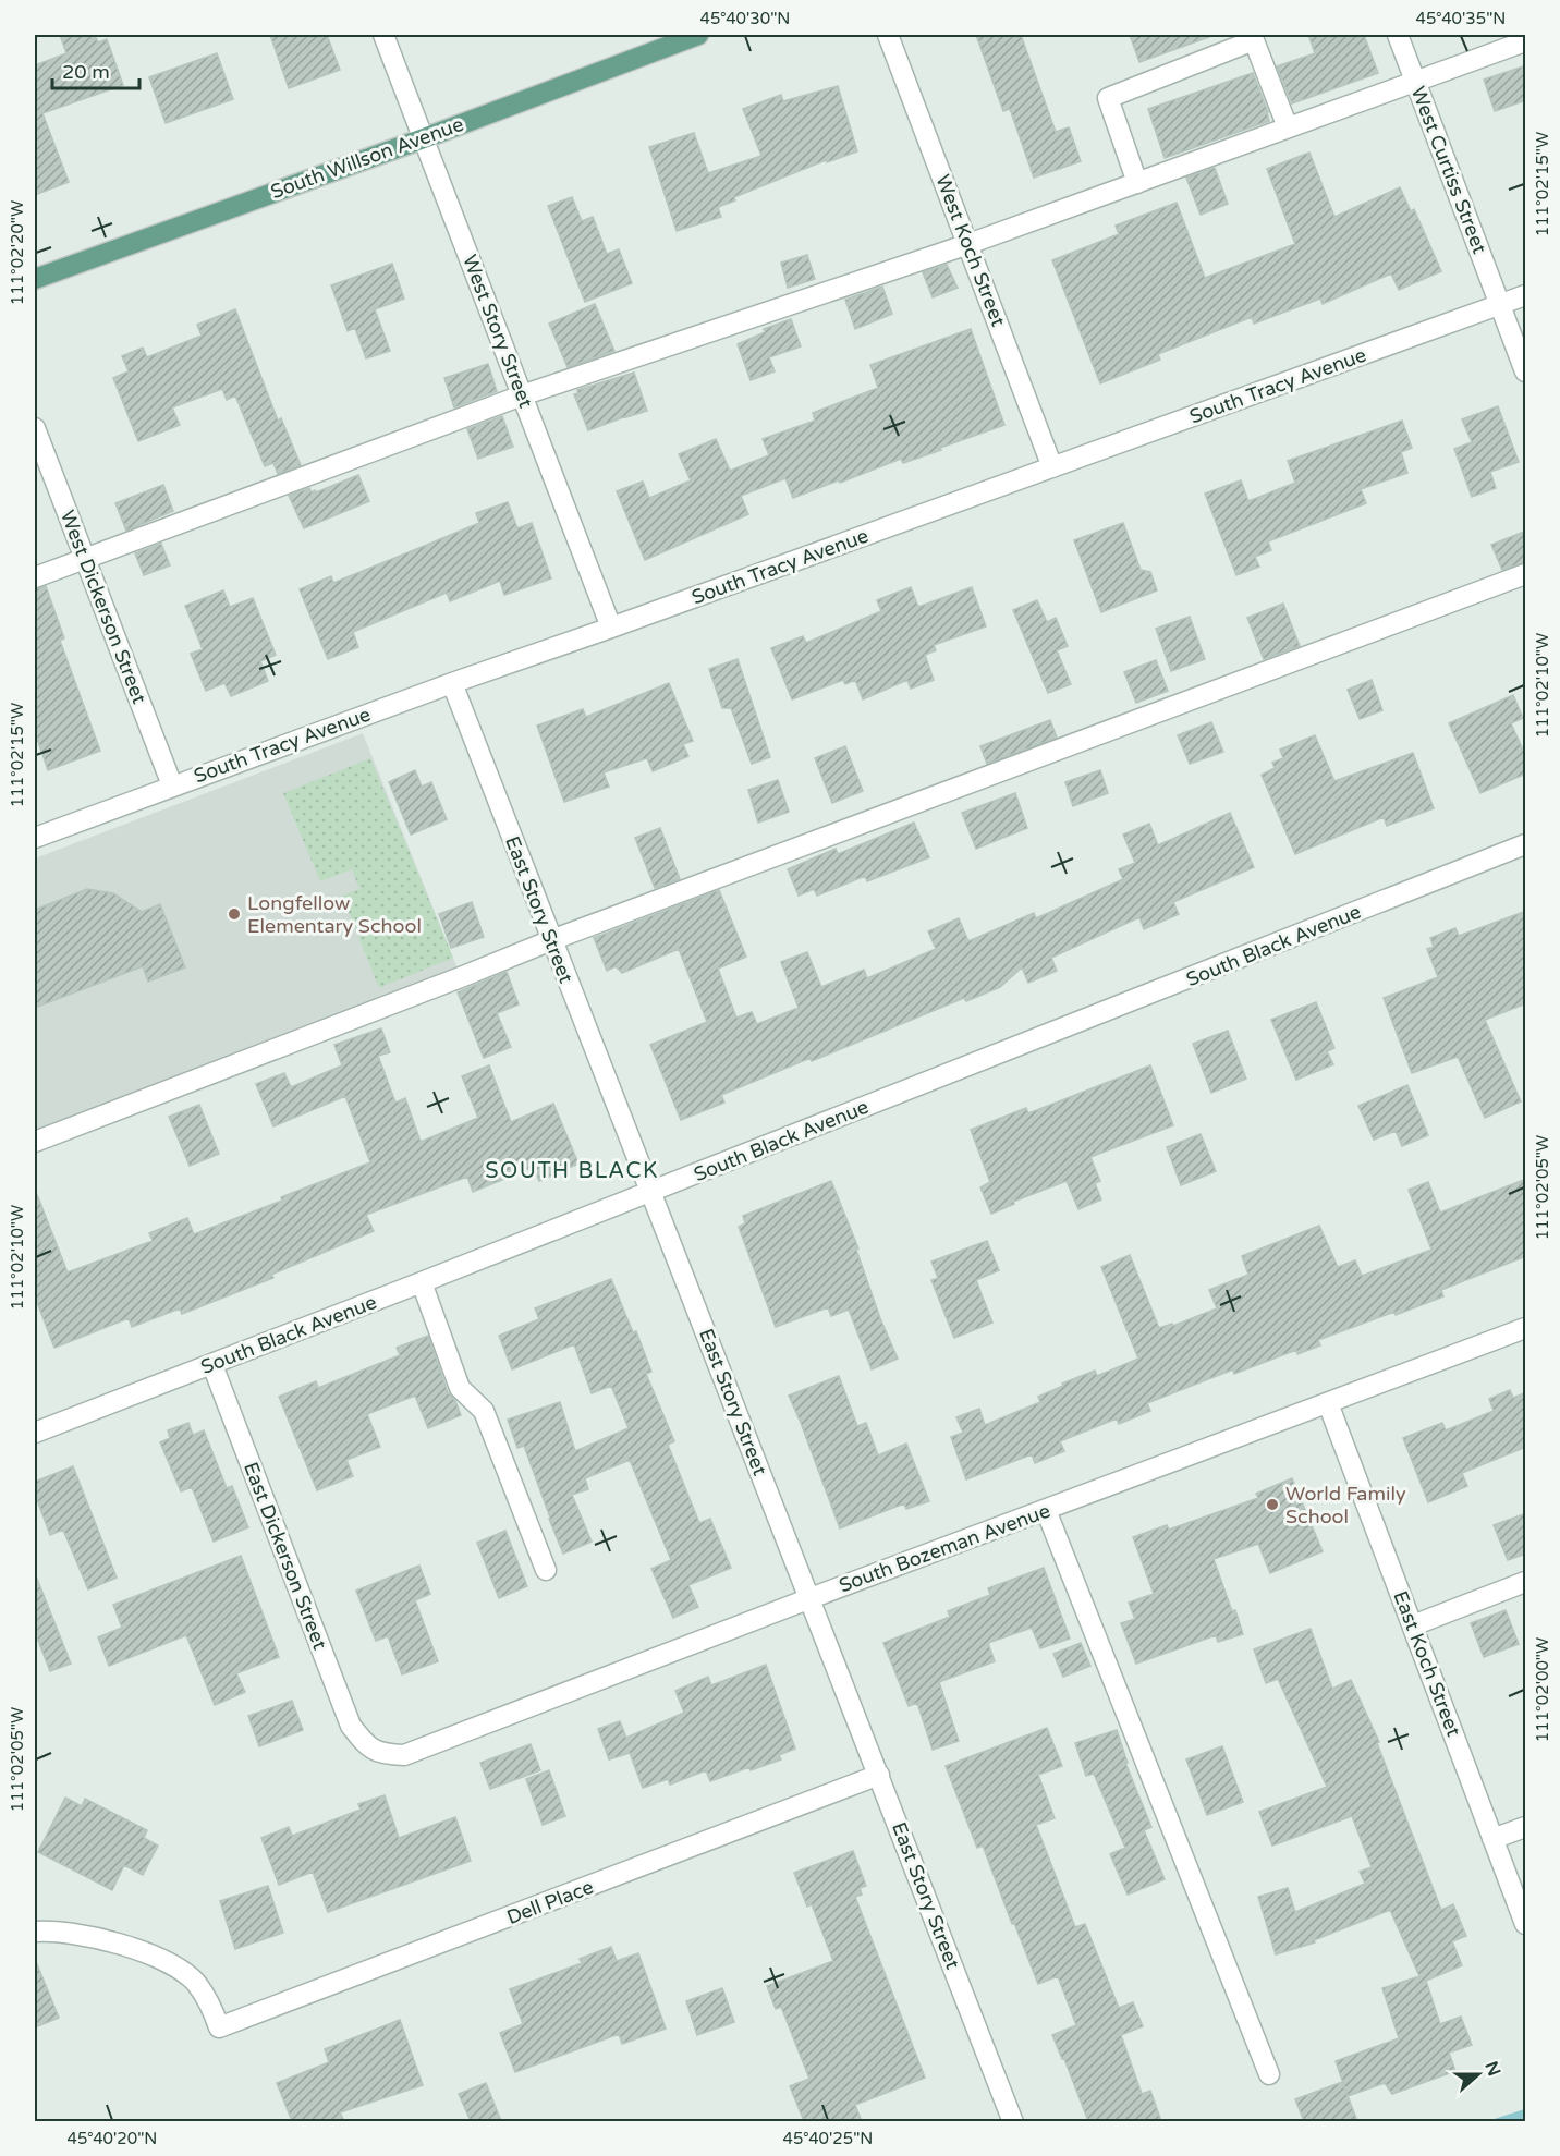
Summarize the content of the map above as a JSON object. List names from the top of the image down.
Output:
{
  "streets": {
    "main road": ["South Willson Avenue"],
    "street": [
      "West Curtiss Street",
      "West Koch Street",
      "West Story Street",
      "South Tracy Avenue",
      "West Dickerson Street",
      "East Story Street",
      "South Black Avenue",
      "South Bozeman Avenue",
      "East Dickerson Street",
      "East Koch Street",
      "Dell Place"
    ]
  },
  "crossings": [
    ["South Willson Avenue", "West Story Street"],
    ["West Curtiss Street", "South Tracy Avenue"],
    ["West Koch Street", "South Tracy Avenue"],
    ["West Story Street", "South Tracy Avenue"],
    ["South Tracy Avenue", "West Dickerson Street"],
    ["South Tracy Avenue", "East Story Street"],
    ["East Story Street", "South Black Avenue"],
    ["East Story Street", "South Bozeman Avenue"],
    ["East Story Street", "Dell Place"],
    ["South Black Avenue", "East Dickerson Street"],
    ["South Bozeman Avenue", "East Dickerson Street"],
    ["South Bozeman Avenue", "East Koch Street"]
  ],
  "districts": ["SOUTH BLACK"],
  "places": ["Longfellow Elementary School", "World Family School"],
  "scale_bar": "20 m",
  "north": "right",
  "coordinates": [
    "45°40'30\"N",
    "45°40'35\"N",
    "111°02'15\"W",
    "111°02'20\"W",
    "111°02'10\"W",
    "111°02'05\"W",
    "111°02'00\"W",
    "45°40'20\"N",
    "45°40'25\"N"
  ]
}
